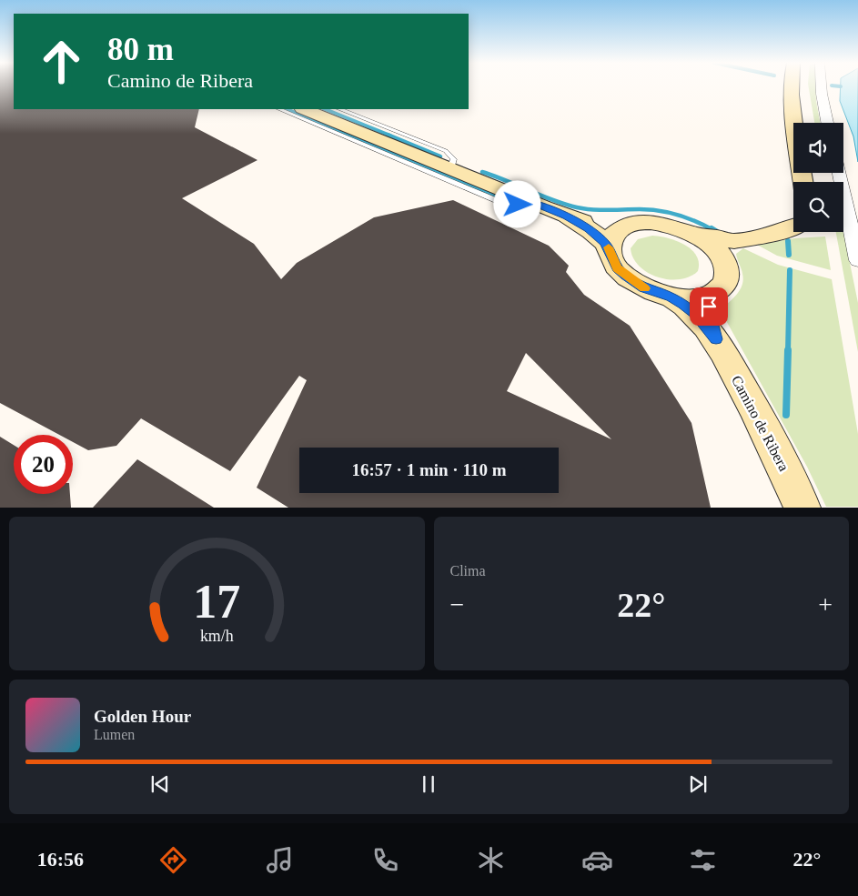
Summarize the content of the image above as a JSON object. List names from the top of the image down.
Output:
{
  "streets": {
    "main road": ["Camino de Ribera"]
  },
  "page": {
    "turn": ["80 m", "Camino de Ribera"],
    "limit": "20",
    "trip": "16:57 · 1 min · 110 m",
    "tile": "Clima",
    "heat": ["−", "22°", "+"],
    "song": ["Golden Hour", "Lumen"],
    "tabs": ["16:56", "22°"],
    "gauge": ["17", "km/h"]
  }
}
